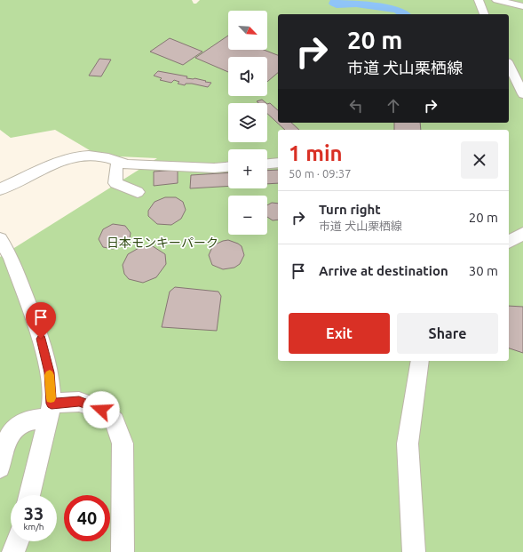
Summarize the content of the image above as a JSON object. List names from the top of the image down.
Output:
{
  "parks": ["日本モンキーパーク"],
  "north": "bottom right",
  "page": {
    "map_buttons": ["+", "−"],
    "turn": ["20 m", "市道 犬山栗栖線"],
    "heading": ["1 min", "50 m · 09:37"],
    "list": [
      {
        "name": "Turn right",
        "note": "市道 犬山栗栖線",
        "value": "20 m"
      },
      {
        "name": "Arrive at destination",
        "value": "30 m"
      }
    ],
    "buttons": ["Exit", "Share"],
    "speed": "33 km/h",
    "limit": "40"
  }
}
